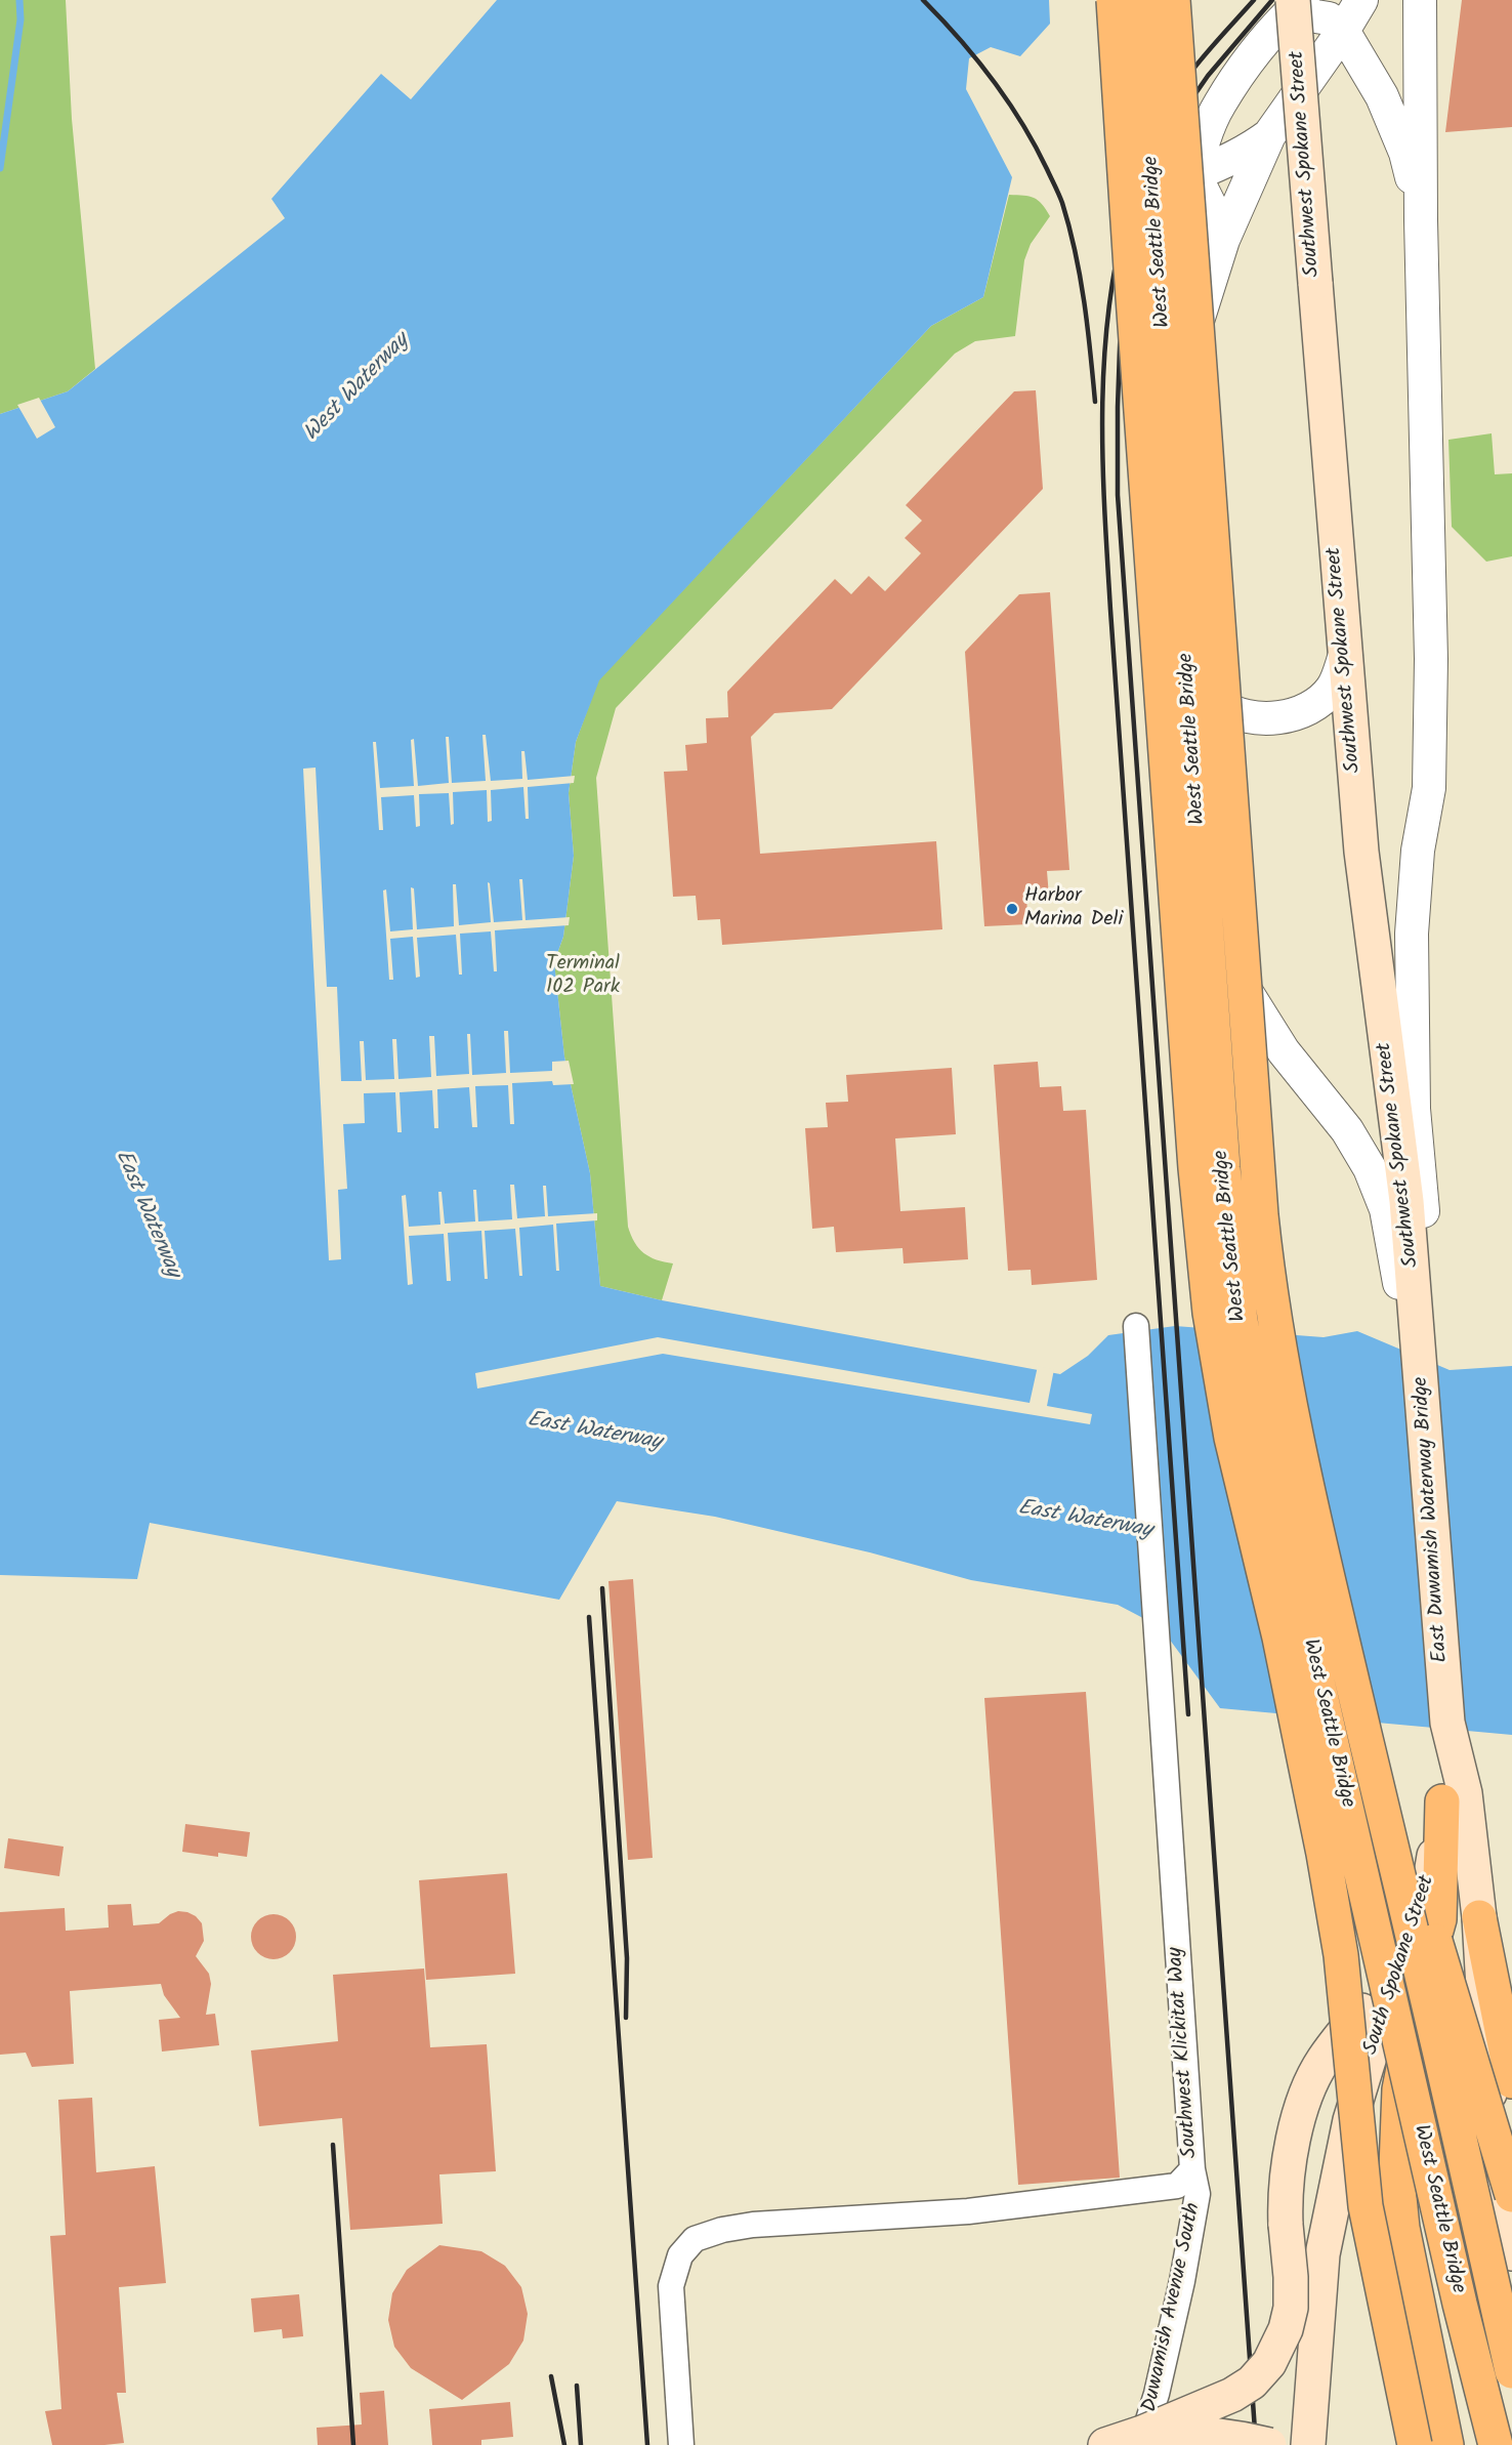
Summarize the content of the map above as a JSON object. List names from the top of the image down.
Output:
{
  "streets": {
    "highway": ["West Seattle Bridge"],
    "main road": ["Southwest Spokane Street", "East Duwamish Waterway Bridge", "South Spokane Street"],
    "street": ["Southwest Klickitat Way", "Duwamish Avenue South"]
  },
  "crossings": [
    ["Southwest Spokane Street", "East Duwamish Waterway Bridge"],
    ["East Duwamish Waterway Bridge", "South Spokane Street"],
    ["Southwest Klickitat Way", "Duwamish Avenue South"]
  ],
  "water": ["West Waterway", "East Waterway"],
  "parks": ["Terminal 102 Park"],
  "places": ["Harbor Marina Deli"]
}
